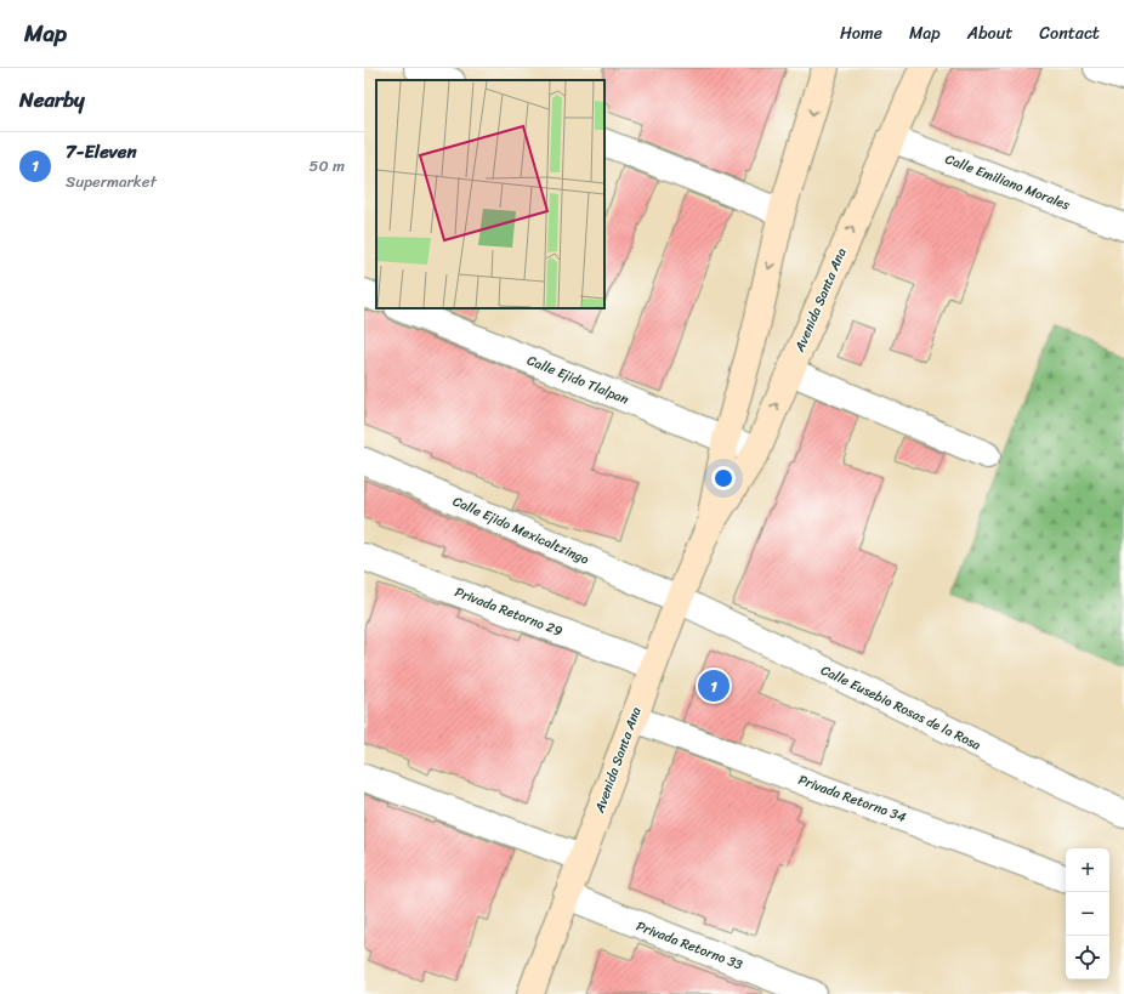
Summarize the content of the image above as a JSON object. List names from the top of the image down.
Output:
{
  "streets": {
    "main road": ["Avenida Santa Ana"],
    "street": [
      "Calle Emiliano Morales",
      "Calle Ejido Tlalpan",
      "Calle Ejido Mexicaltzingo",
      "Privada Retorno 29",
      "Calle Eusebio Rosas de la Rosa",
      "Privada Retorno 34",
      "Privada Retorno 33"
    ]
  },
  "crossings": [
    ["Calle Emiliano Morales", "Avenida Santa Ana"],
    ["Avenida Santa Ana", "Calle Ejido Tlalpan"],
    ["Avenida Santa Ana", "Calle Ejido Mexicaltzingo"],
    ["Avenida Santa Ana", "Privada Retorno 29"],
    ["Avenida Santa Ana", "Calle Eusebio Rosas de la Rosa"],
    ["Avenida Santa Ana", "Privada Retorno 34"],
    ["Avenida Santa Ana", "Privada Retorno 33"],
    ["Calle Ejido Mexicaltzingo", "Calle Eusebio Rosas de la Rosa"]
  ],
  "page": {
    "header": "Map",
    "nav": [
      "Home",
      "Map",
      "About",
      "Contact"
    ],
    "heading": "Nearby",
    "list": [
      {
        "mark": "1",
        "name": "7-Eleven",
        "note": "Supermarket",
        "value": "50 m"
      }
    ],
    "pins": "1",
    "map_buttons": ["+", "−"]
  }
}
